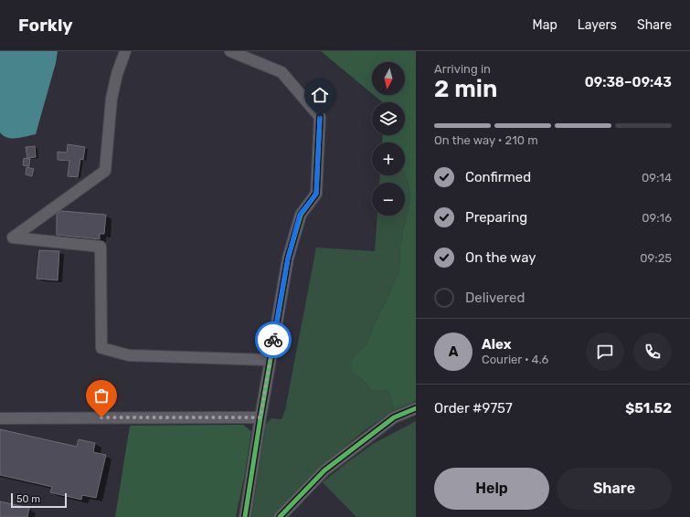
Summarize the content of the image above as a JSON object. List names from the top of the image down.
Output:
{
  "scale_bar": "50 m",
  "north": "bottom",
  "page": {
    "header": "Forkly",
    "nav": ["Map", "Layers", "Share"],
    "heading": ["2 min", "Arriving in", "09:38–09:43"],
    "panel": [
      "Alex",
      "Courier · 4.6",
      "Order #9757",
      "$51.52"
    ],
    "map_buttons": ["+", "−"],
    "bar": "On the way · 210 m",
    "list": [
      ["Confirmed", "09:14"],
      ["Preparing", "09:16"],
      ["On the way", "09:25"],
      "Delivered"
    ],
    "round": "A",
    "buttons": ["Help", "Share"],
    "scale": "50 m"
  }
}
